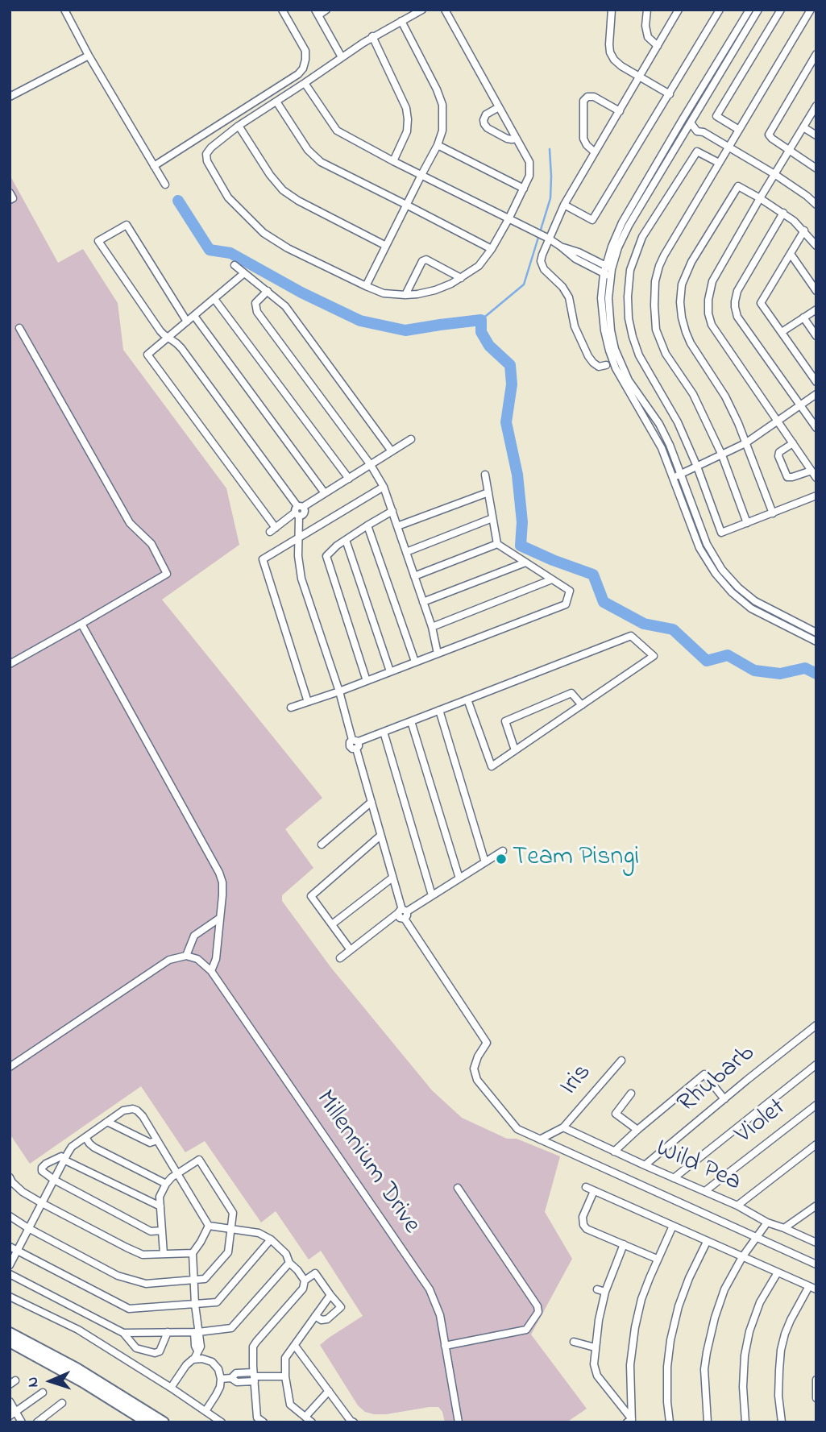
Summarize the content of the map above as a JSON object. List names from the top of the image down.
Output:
{
  "streets": {
    "street": [
      "Rhubarb",
      "Iris",
      "Violet",
      "Millennium Drive",
      "Wild Pea"
    ]
  },
  "crossings": [
    ["Rhubarb", "Wild Pea"],
    ["Iris", "Wild Pea"],
    ["Violet", "Wild Pea"]
  ],
  "places": ["Team Pisngi"],
  "north": "left"
}
